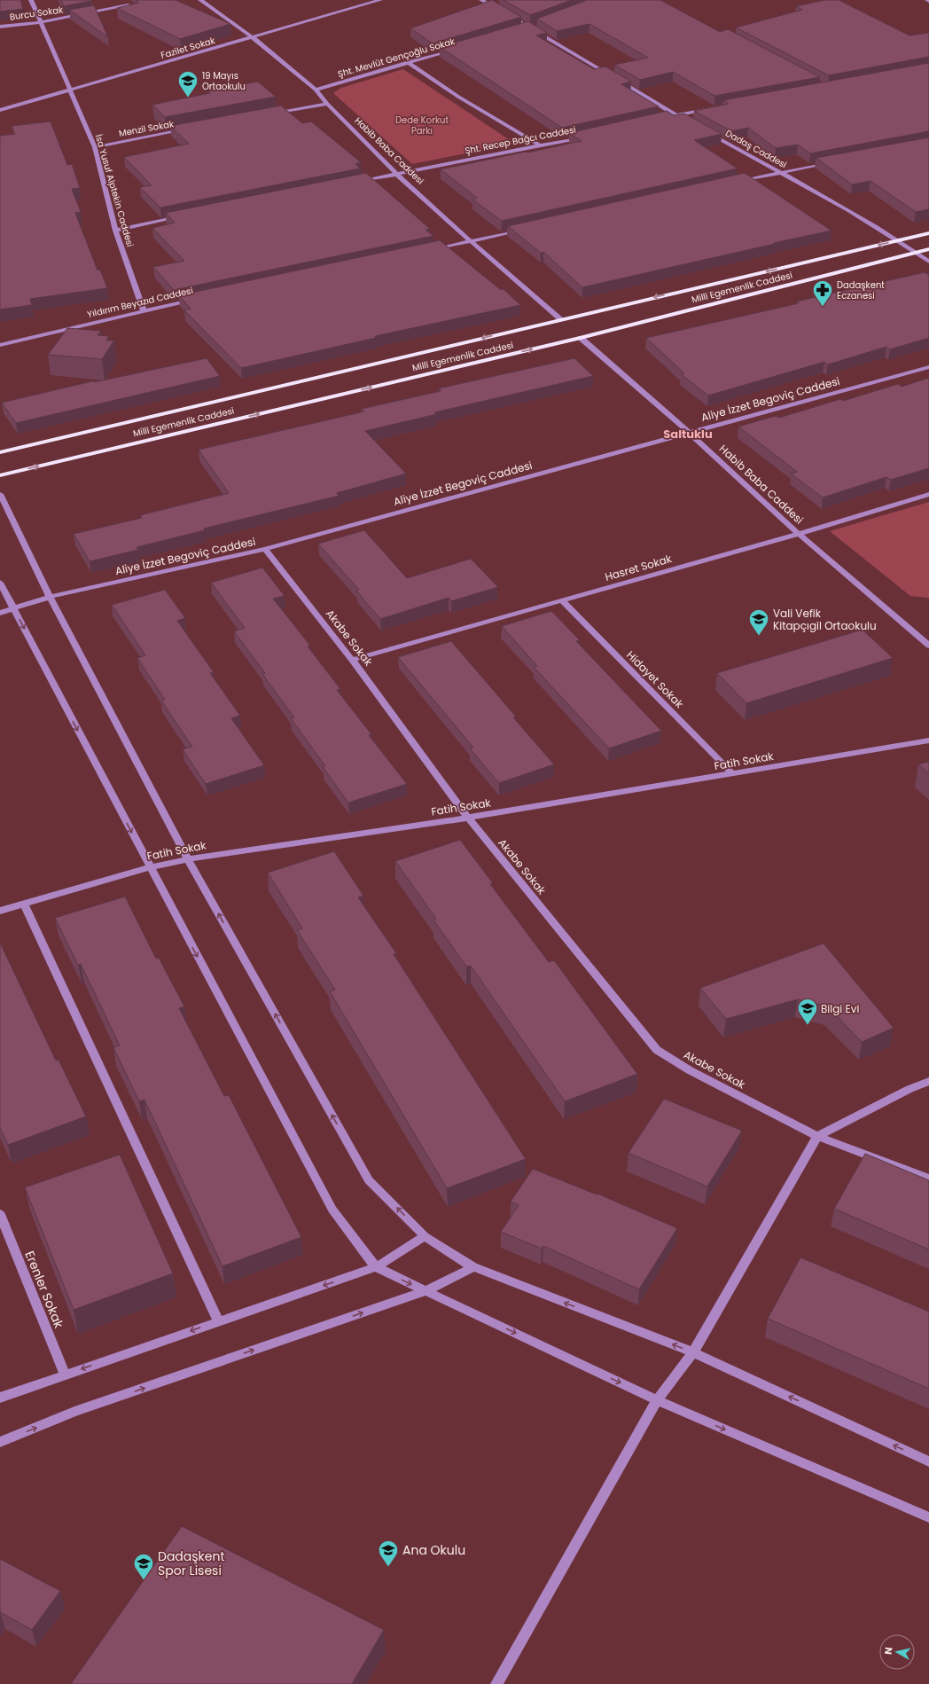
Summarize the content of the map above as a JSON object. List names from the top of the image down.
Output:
{
  "streets": {
    "main road": ["Millî Egemenlik Caddesi"],
    "street": [
      "Burcu Sokak",
      "Fazilet Sokak",
      "Şht. Mevlüt Gençoğlu Sokak",
      "Menzil Sokak",
      "Şht. Recep Bağcı Caddesi",
      "Dadaş Caddesi",
      "Habib Baba Caddesi",
      "İsa Yusuf Alptekin Caddesi",
      "Yıldırım Beyazıd Caddesi",
      "Aliye İzzet Begoviç Caddesi",
      "Hasret Sokak",
      "Akabe Sokak",
      "Hidayet Sokak",
      "Fatih Sokak",
      "Erenler Sokak"
    ]
  },
  "crossings": [
    ["Burcu Sokak", "İsa Yusuf Alptekin Caddesi"],
    ["Fazilet Sokak", "Habib Baba Caddesi"],
    ["Fazilet Sokak", "İsa Yusuf Alptekin Caddesi"],
    ["Şht. Mevlüt Gençoğlu Sokak", "Habib Baba Caddesi"],
    ["Menzil Sokak", "İsa Yusuf Alptekin Caddesi"],
    ["Şht. Recep Bağcı Caddesi", "Habib Baba Caddesi"],
    ["Dadaş Caddesi", "Millî Egemenlik Caddesi"],
    ["Habib Baba Caddesi", "Millî Egemenlik Caddesi"],
    ["Habib Baba Caddesi", "Aliye İzzet Begoviç Caddesi"],
    ["Habib Baba Caddesi", "Hasret Sokak"],
    ["İsa Yusuf Alptekin Caddesi", "Yıldırım Beyazıd Caddesi"],
    ["Aliye İzzet Begoviç Caddesi", "Akabe Sokak"],
    ["Hasret Sokak", "Akabe Sokak"],
    ["Hasret Sokak", "Hidayet Sokak"],
    ["Akabe Sokak", "Fatih Sokak"],
    ["Hidayet Sokak", "Fatih Sokak"]
  ],
  "districts": ["Saltuklu"],
  "parks": ["Dede Korkut Parkı"],
  "places": {
    "school or university": [
      "19 Mayıs Ortaokulu",
      "Vali Vefik Kitapçıgil Ortaokulu",
      "Bilgi Evi",
      "Ana Okulu",
      "Dadaşkent Spor Lisesi"
    ],
    "pharmacy": ["Dadaşkent Eczanesi"]
  },
  "north": "left"
}
